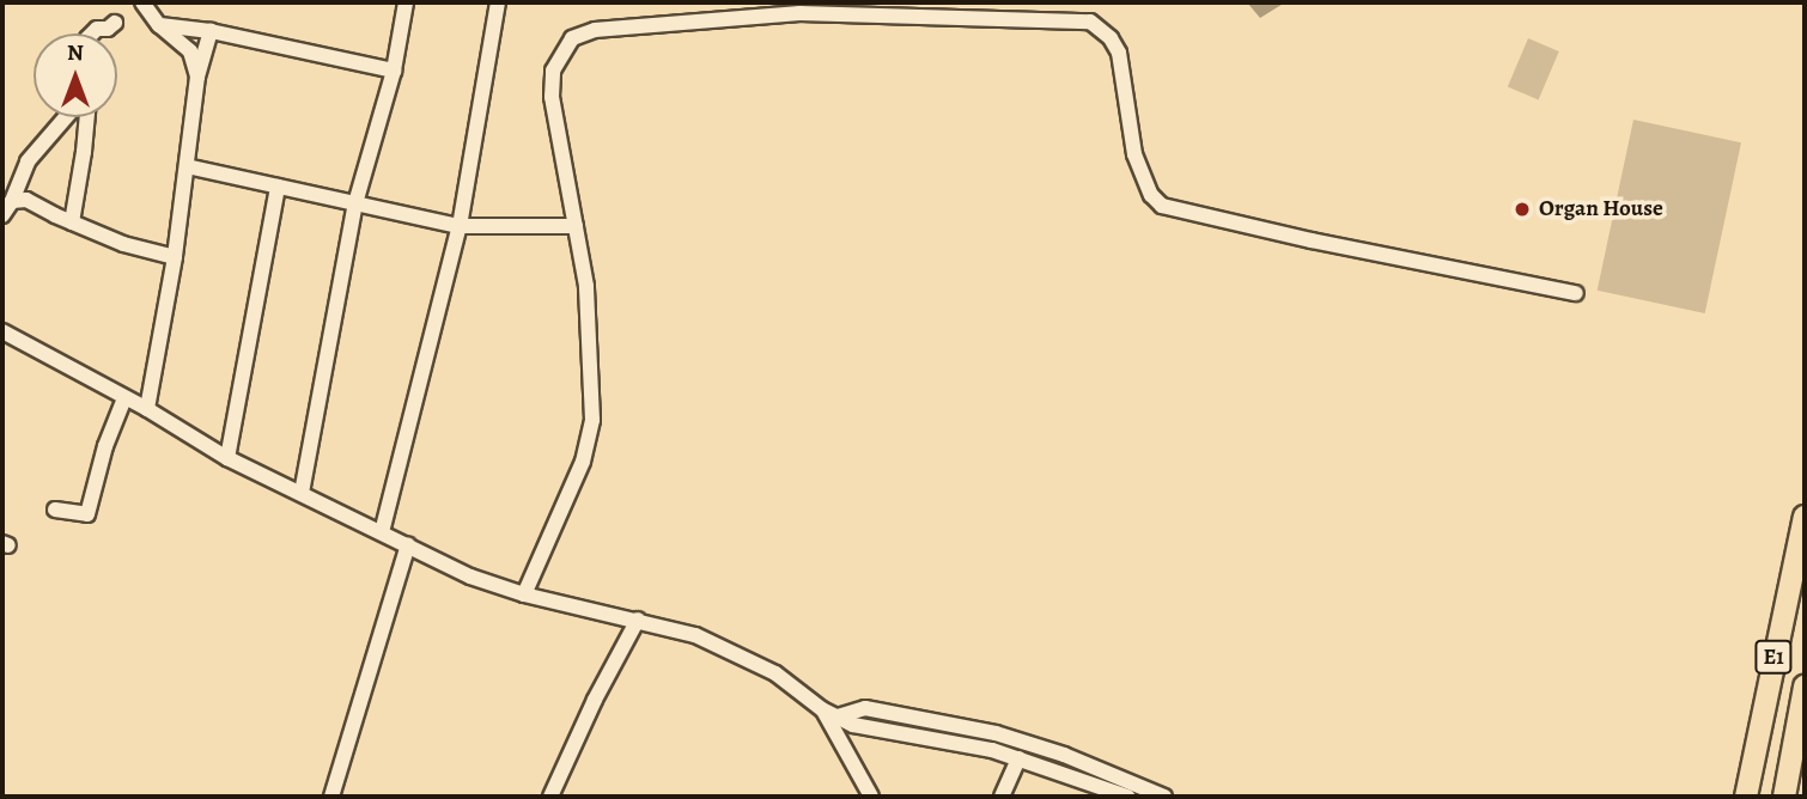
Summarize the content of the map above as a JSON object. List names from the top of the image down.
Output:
{
  "streets": {
    "highway": ["E1"]
  },
  "places": ["Organ House"],
  "north": "top"
}
